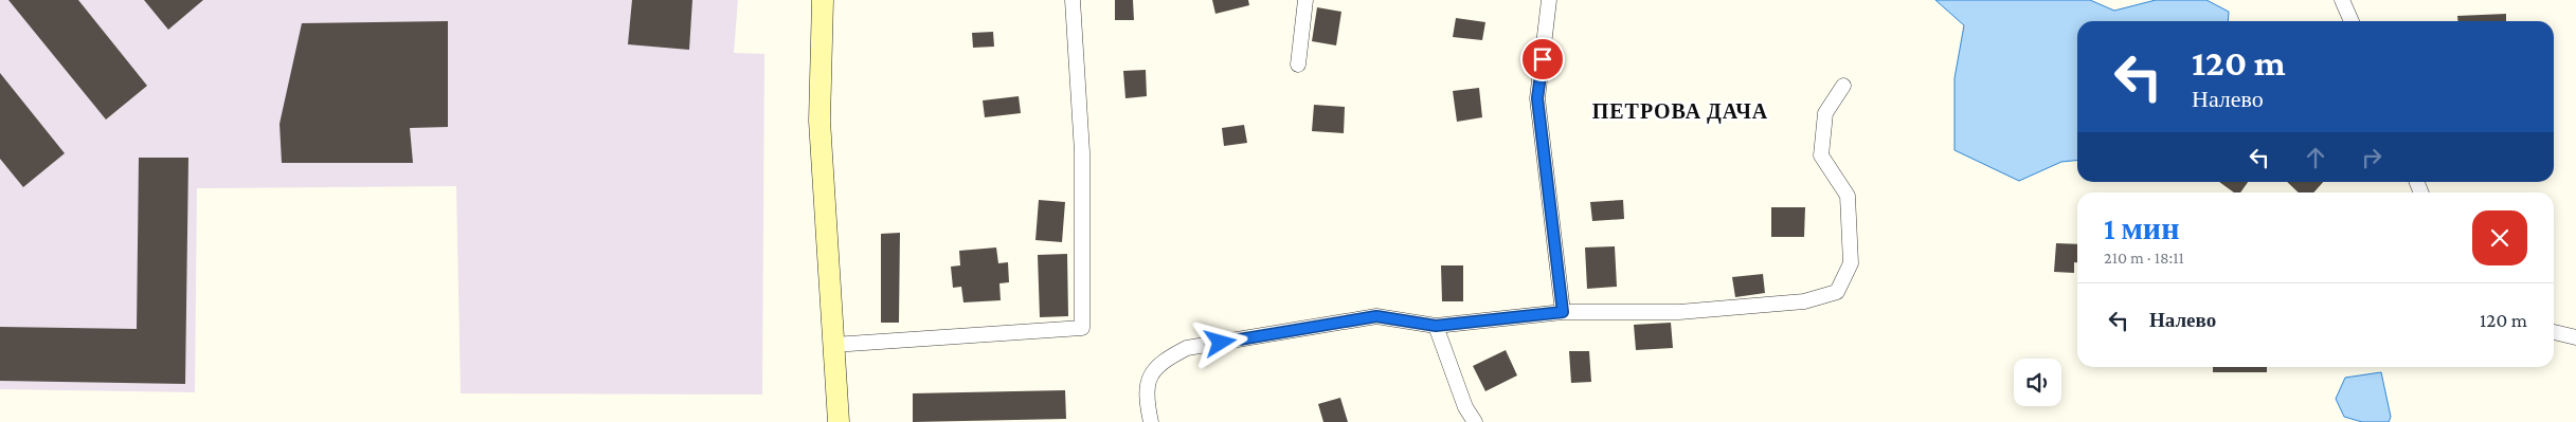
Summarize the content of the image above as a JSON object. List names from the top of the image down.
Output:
{
  "districts": ["ПЕТРОВА ДАЧА"],
  "page": {
    "turn": ["120 m", "Налево"],
    "heading": ["1 мин", "210 m · 18:11"],
    "list": [
      {
        "name": "Налево",
        "value": "120 m"
      }
    ]
  }
}
